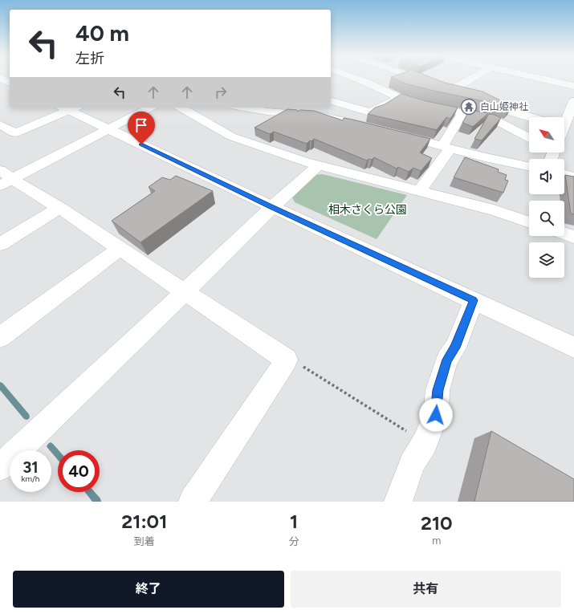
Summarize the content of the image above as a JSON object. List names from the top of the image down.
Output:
{
  "parks": ["相木さくら公園"],
  "places": {
    "temple": ["白山姫神社"]
  },
  "north": "top left",
  "page": {
    "turn": ["40 m", "左折"],
    "speed": "31 km/h",
    "limit": "40",
    "eta": [
      "21:01",
      "到着",
      "1",
      "分",
      "210",
      "m"
    ],
    "buttons": ["終了", "共有"]
  }
}
